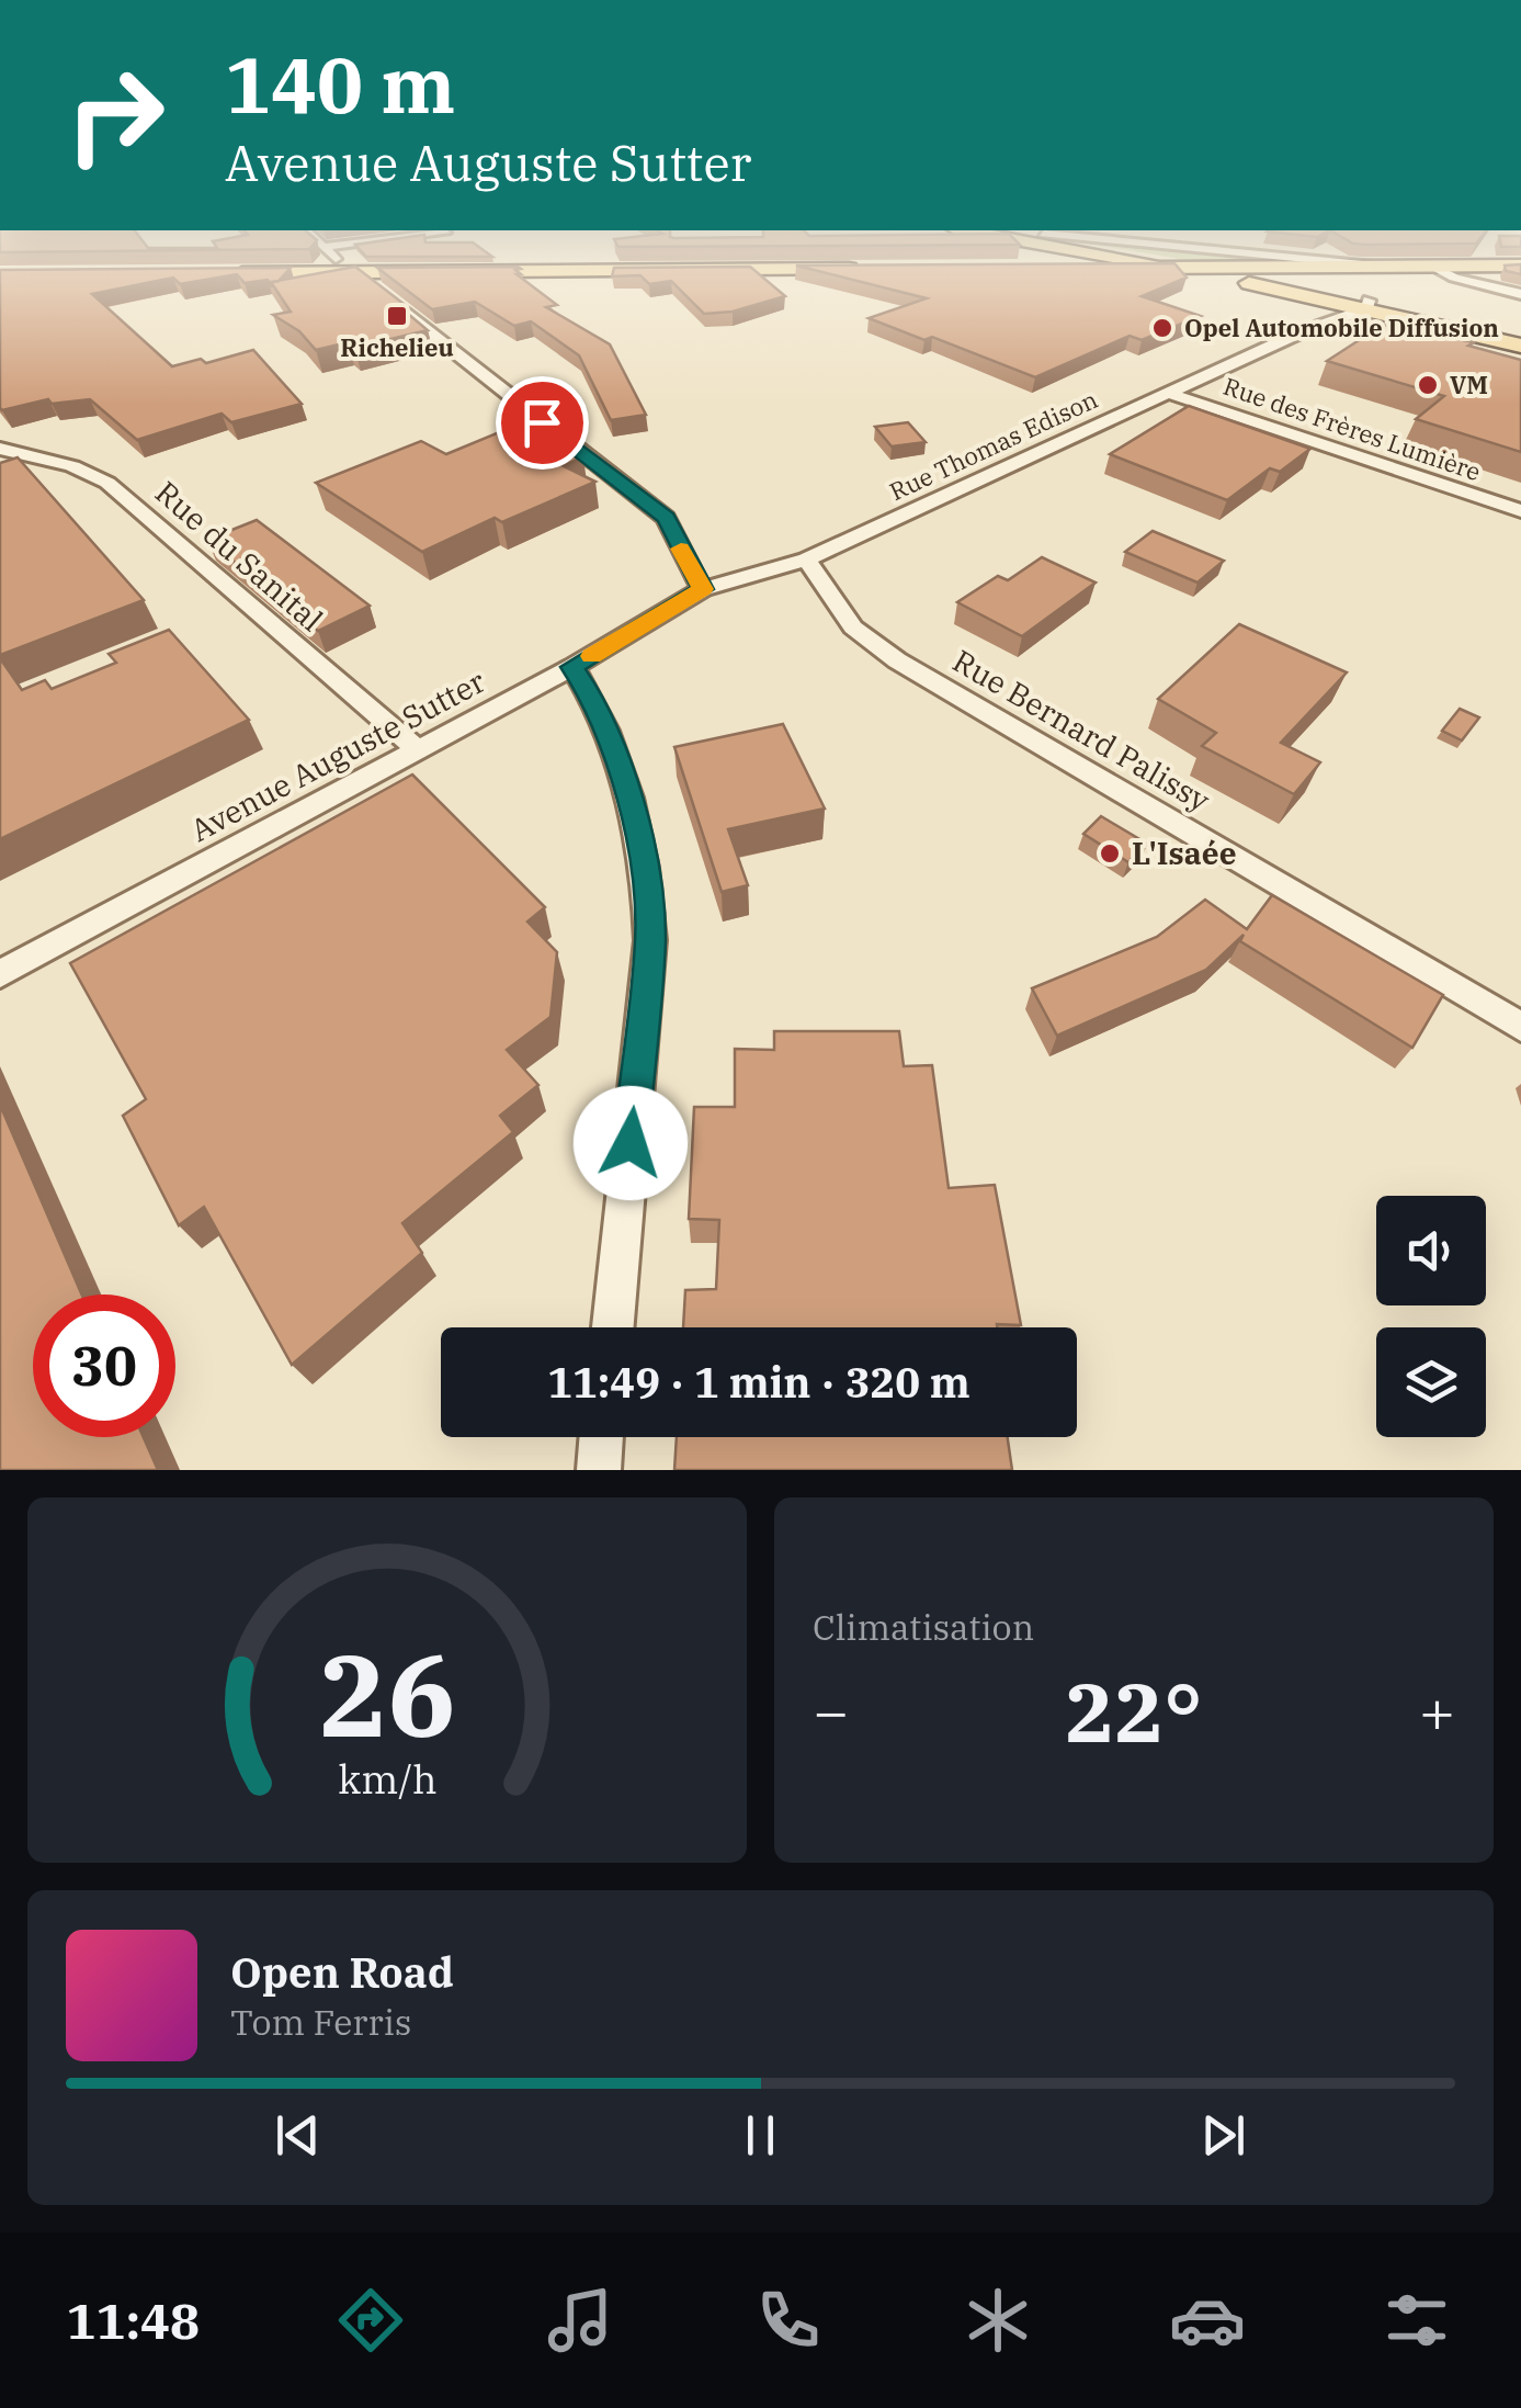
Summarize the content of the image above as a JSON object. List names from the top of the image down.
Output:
{
  "streets": {
    "street": [
      "Rue des Frères Lumière",
      "Rue Thomas Edison",
      "Rue du Sanital",
      "Rue Bernard Palissy",
      "Avenue Auguste Sutter"
    ]
  },
  "crossings": [
    ["Rue des Frères Lumière", "Rue Thomas Edison"],
    ["Rue Thomas Edison", "Rue Bernard Palissy"],
    ["Rue Thomas Edison", "Avenue Auguste Sutter"],
    ["Rue du Sanital", "Avenue Auguste Sutter"]
  ],
  "places": {
    "transit": ["Richelieu"],
    "other": ["Opel Automobile Diffusion", "VM", "L'Isaée"]
  },
  "page": {
    "turn": ["140 m", "Avenue Auguste Sutter"],
    "limit": "30",
    "trip": "11:49 · 1 min · 320 m",
    "tile": "Climatisation",
    "heat": ["−", "22°", "+"],
    "song": ["Open Road", "Tom Ferris"],
    "tabs": "11:48",
    "gauge": ["26", "km/h"]
  }
}
